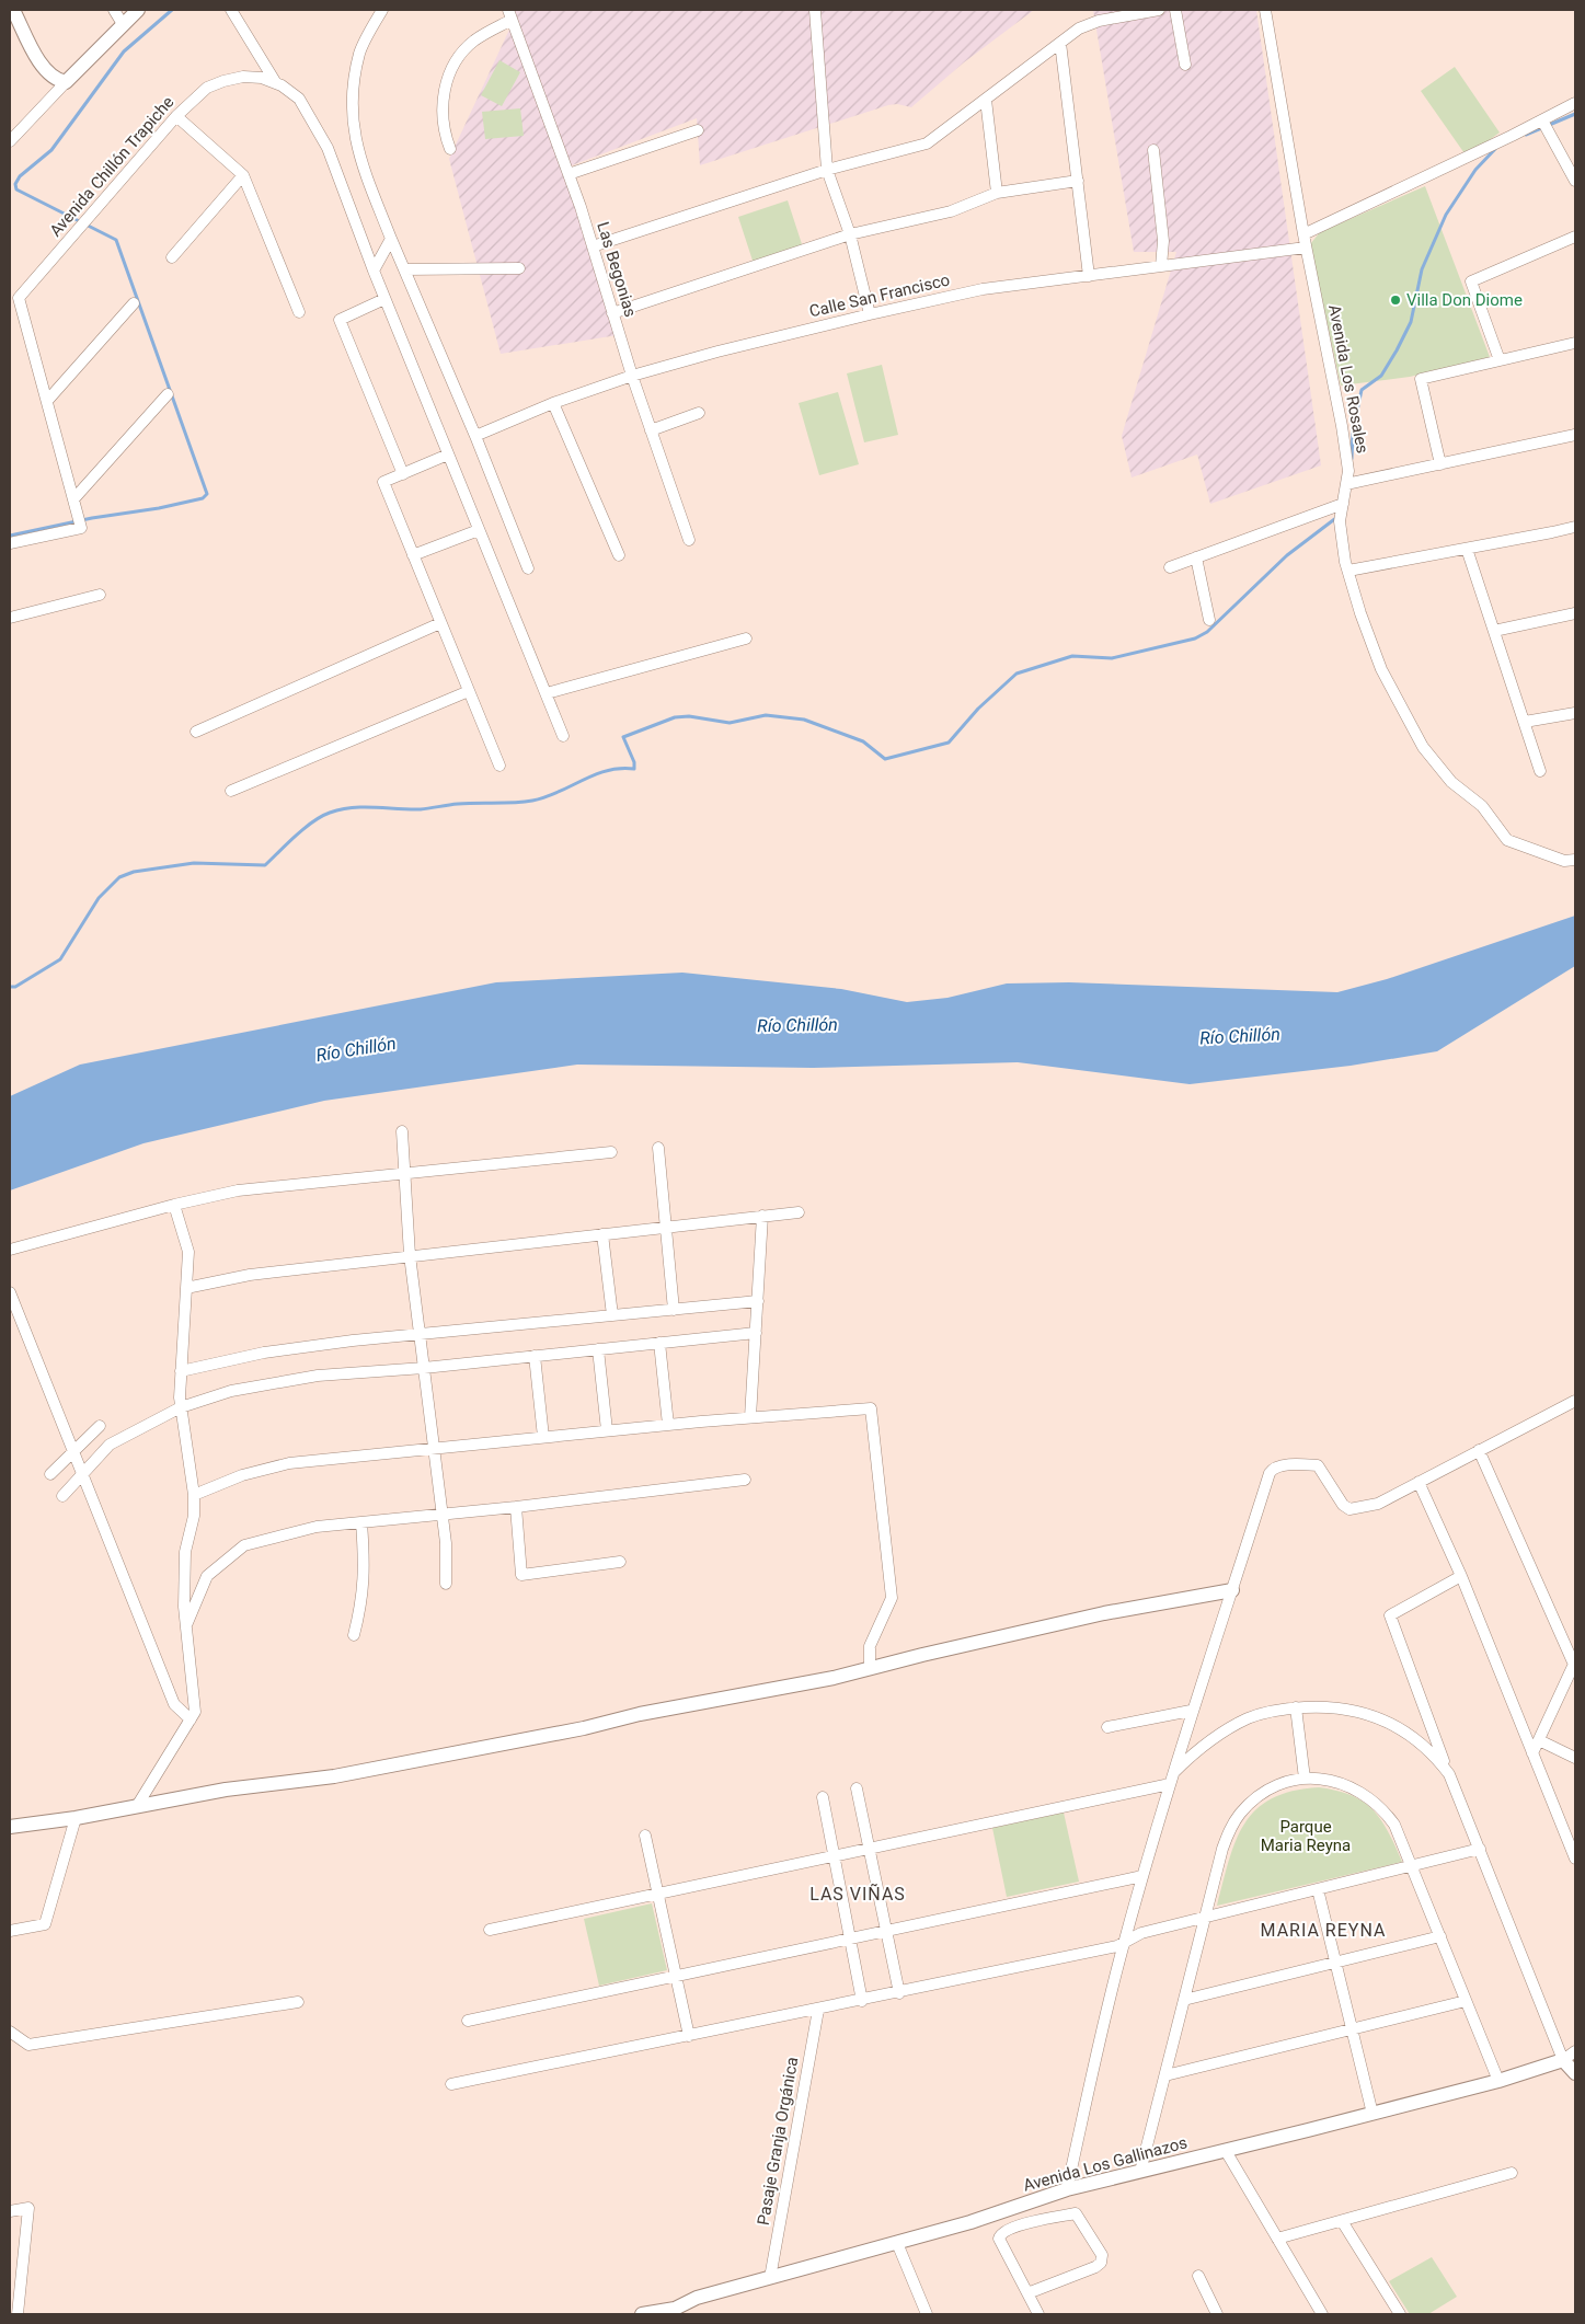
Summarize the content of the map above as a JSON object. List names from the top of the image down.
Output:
{
  "streets": {
    "street": [
      "Avenida Chillón Trapiche",
      "Las Begonias",
      "Calle San Francisco",
      "Avenida Los Rosales",
      "Pasaje Granja Orgánica",
      "Avenida Los Gallinazos"
    ]
  },
  "crossings": [
    ["Las Begonias", "Calle San Francisco"],
    ["Calle San Francisco", "Avenida Los Rosales"],
    ["Pasaje Granja Orgánica", "Avenida Los Gallinazos"]
  ],
  "districts": ["LAS VIÑAS", "MARIA REYNA"],
  "water": ["Río Chillón"],
  "parks": ["Parque Maria Reyna"],
  "places": ["Villa Don Diome"]
}
